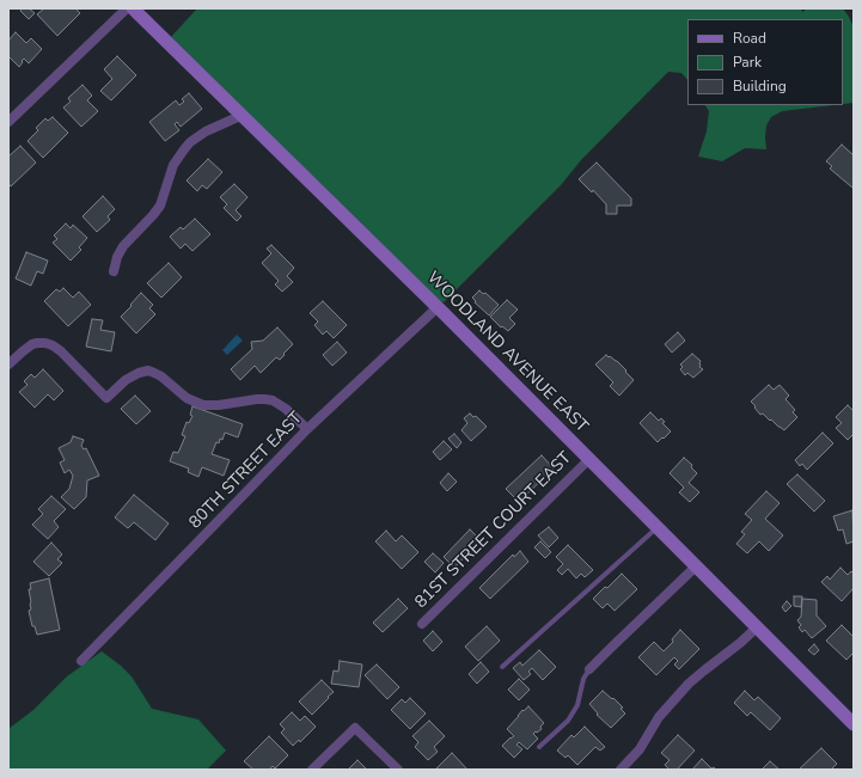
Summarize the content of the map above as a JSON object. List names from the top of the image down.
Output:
{
  "streets": {
    "street": ["WOODLAND AVENUE EAST", "80TH STREET EAST", "81ST STREET COURT EAST"]
  },
  "crossings": [
    ["WOODLAND AVENUE EAST", "80TH STREET EAST"],
    ["WOODLAND AVENUE EAST", "81ST STREET COURT EAST"]
  ],
  "legend": ["Road", "Park", "Building"]
}
